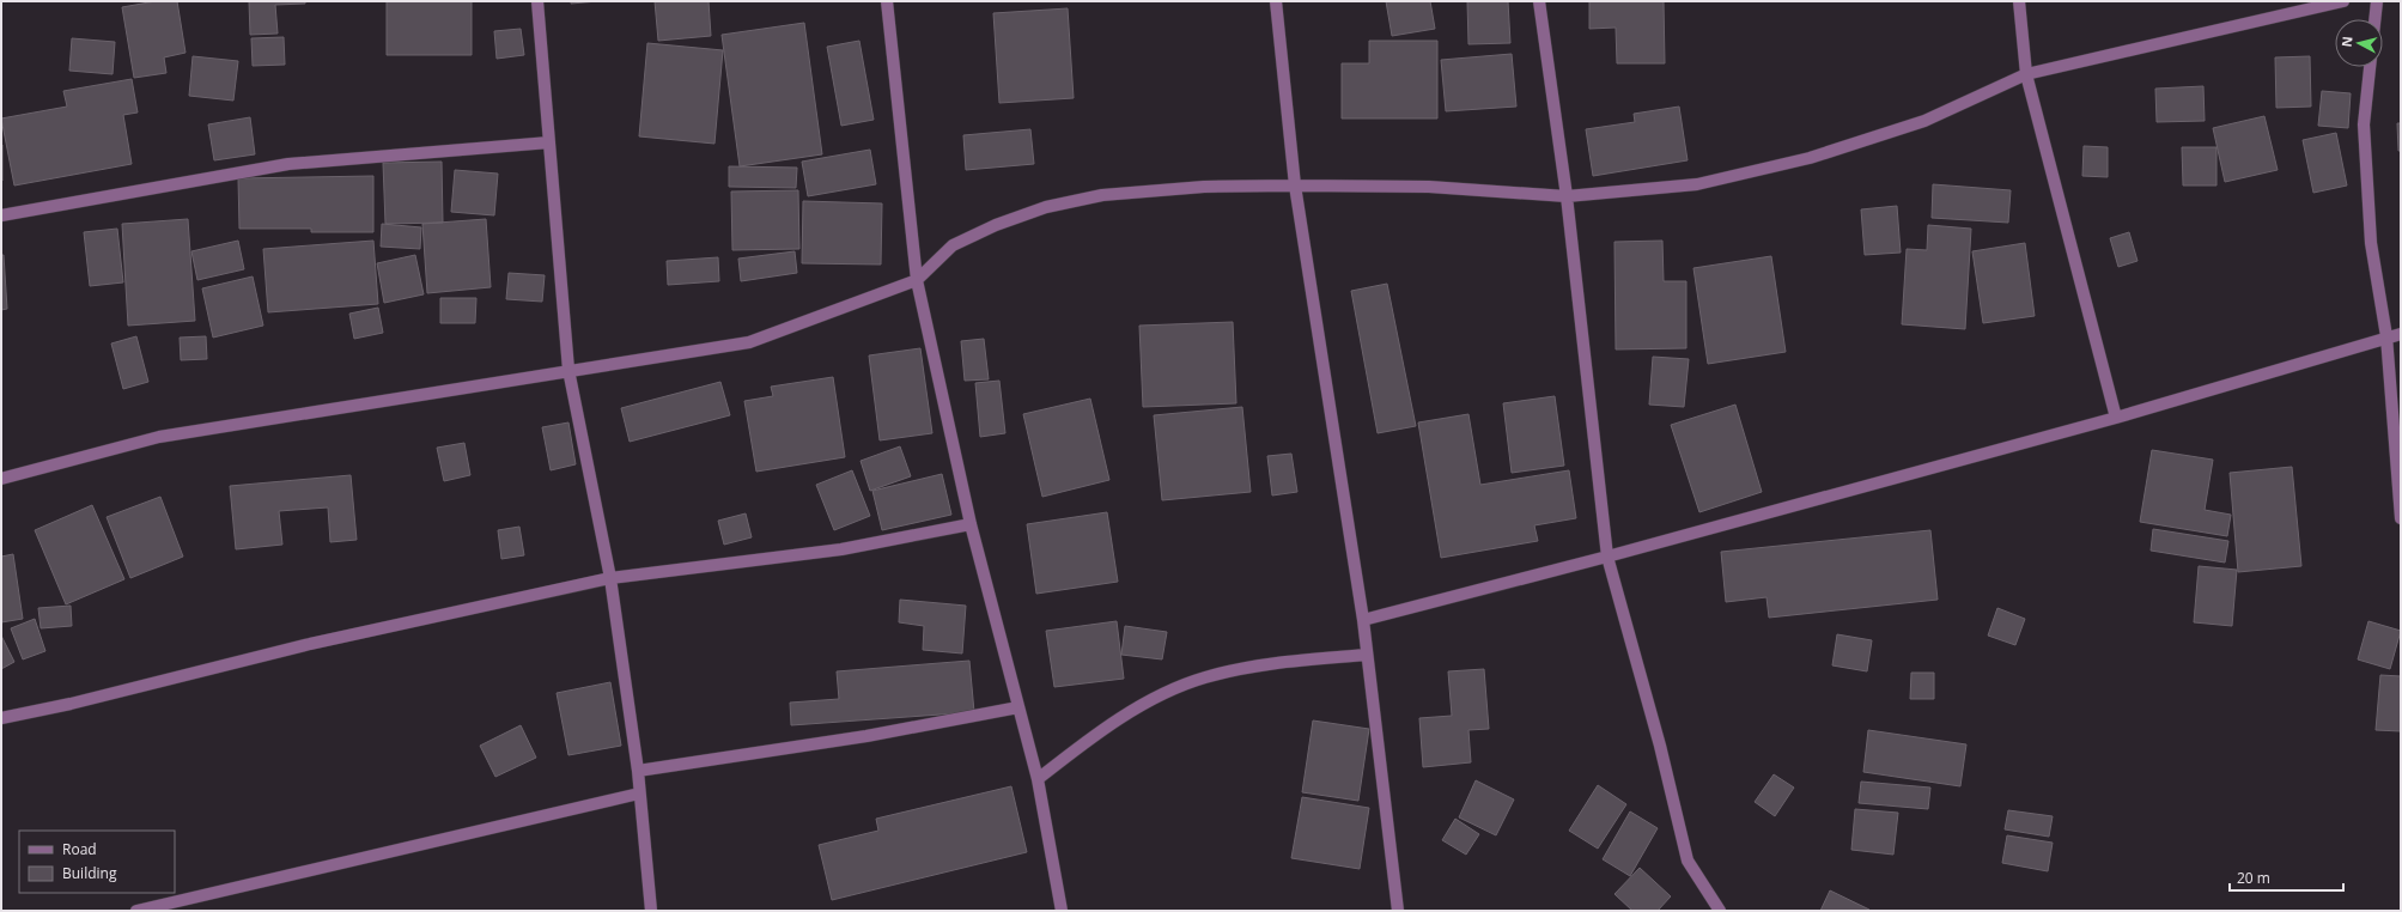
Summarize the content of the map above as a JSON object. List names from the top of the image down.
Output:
{
  "legend": ["Road", "Building"],
  "scale_bar": "20 m",
  "north": "left"
}
